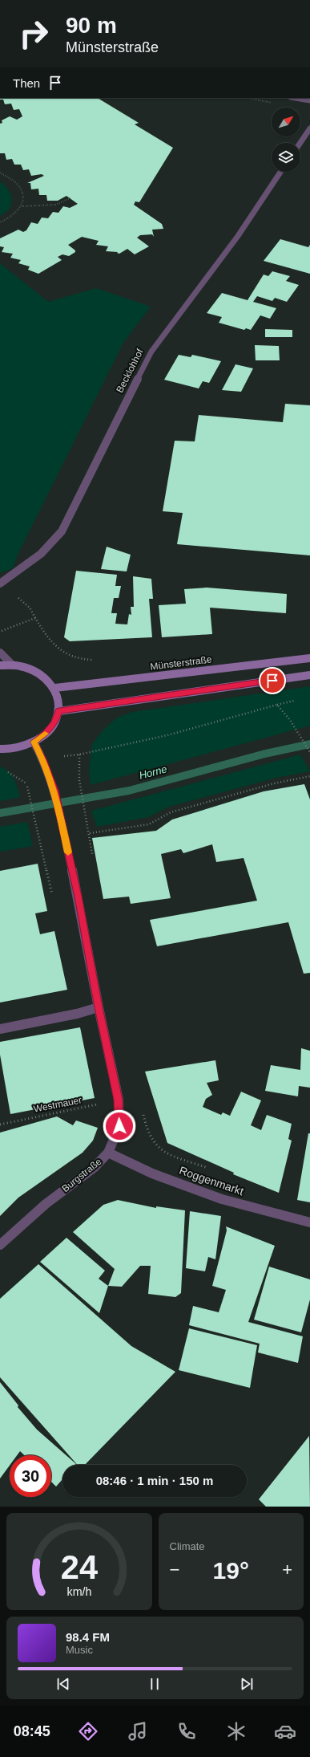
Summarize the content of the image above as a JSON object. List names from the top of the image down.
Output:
{
  "streets": {
    "main road": ["Münsterstraße"],
    "street": ["Becklohhof", "Burgstraße", "Roggenmarkt"],
    "path": ["Westmauer"]
  },
  "crossings": [
    ["Westmauer", "Burgstraße"],
    ["Burgstraße", "Roggenmarkt"]
  ],
  "water": ["Horne"],
  "north": "top right",
  "page": {
    "turn": ["90 m", "Münsterstraße"],
    "then": "Then",
    "limit": "30",
    "trip": "08:46 · 1 min · 150 m",
    "tile": "Climate",
    "heat": ["−", "19°", "+"],
    "song": ["98.4 FM", "Music"],
    "tabs": "08:45",
    "gauge": ["24", "km/h"]
  }
}
